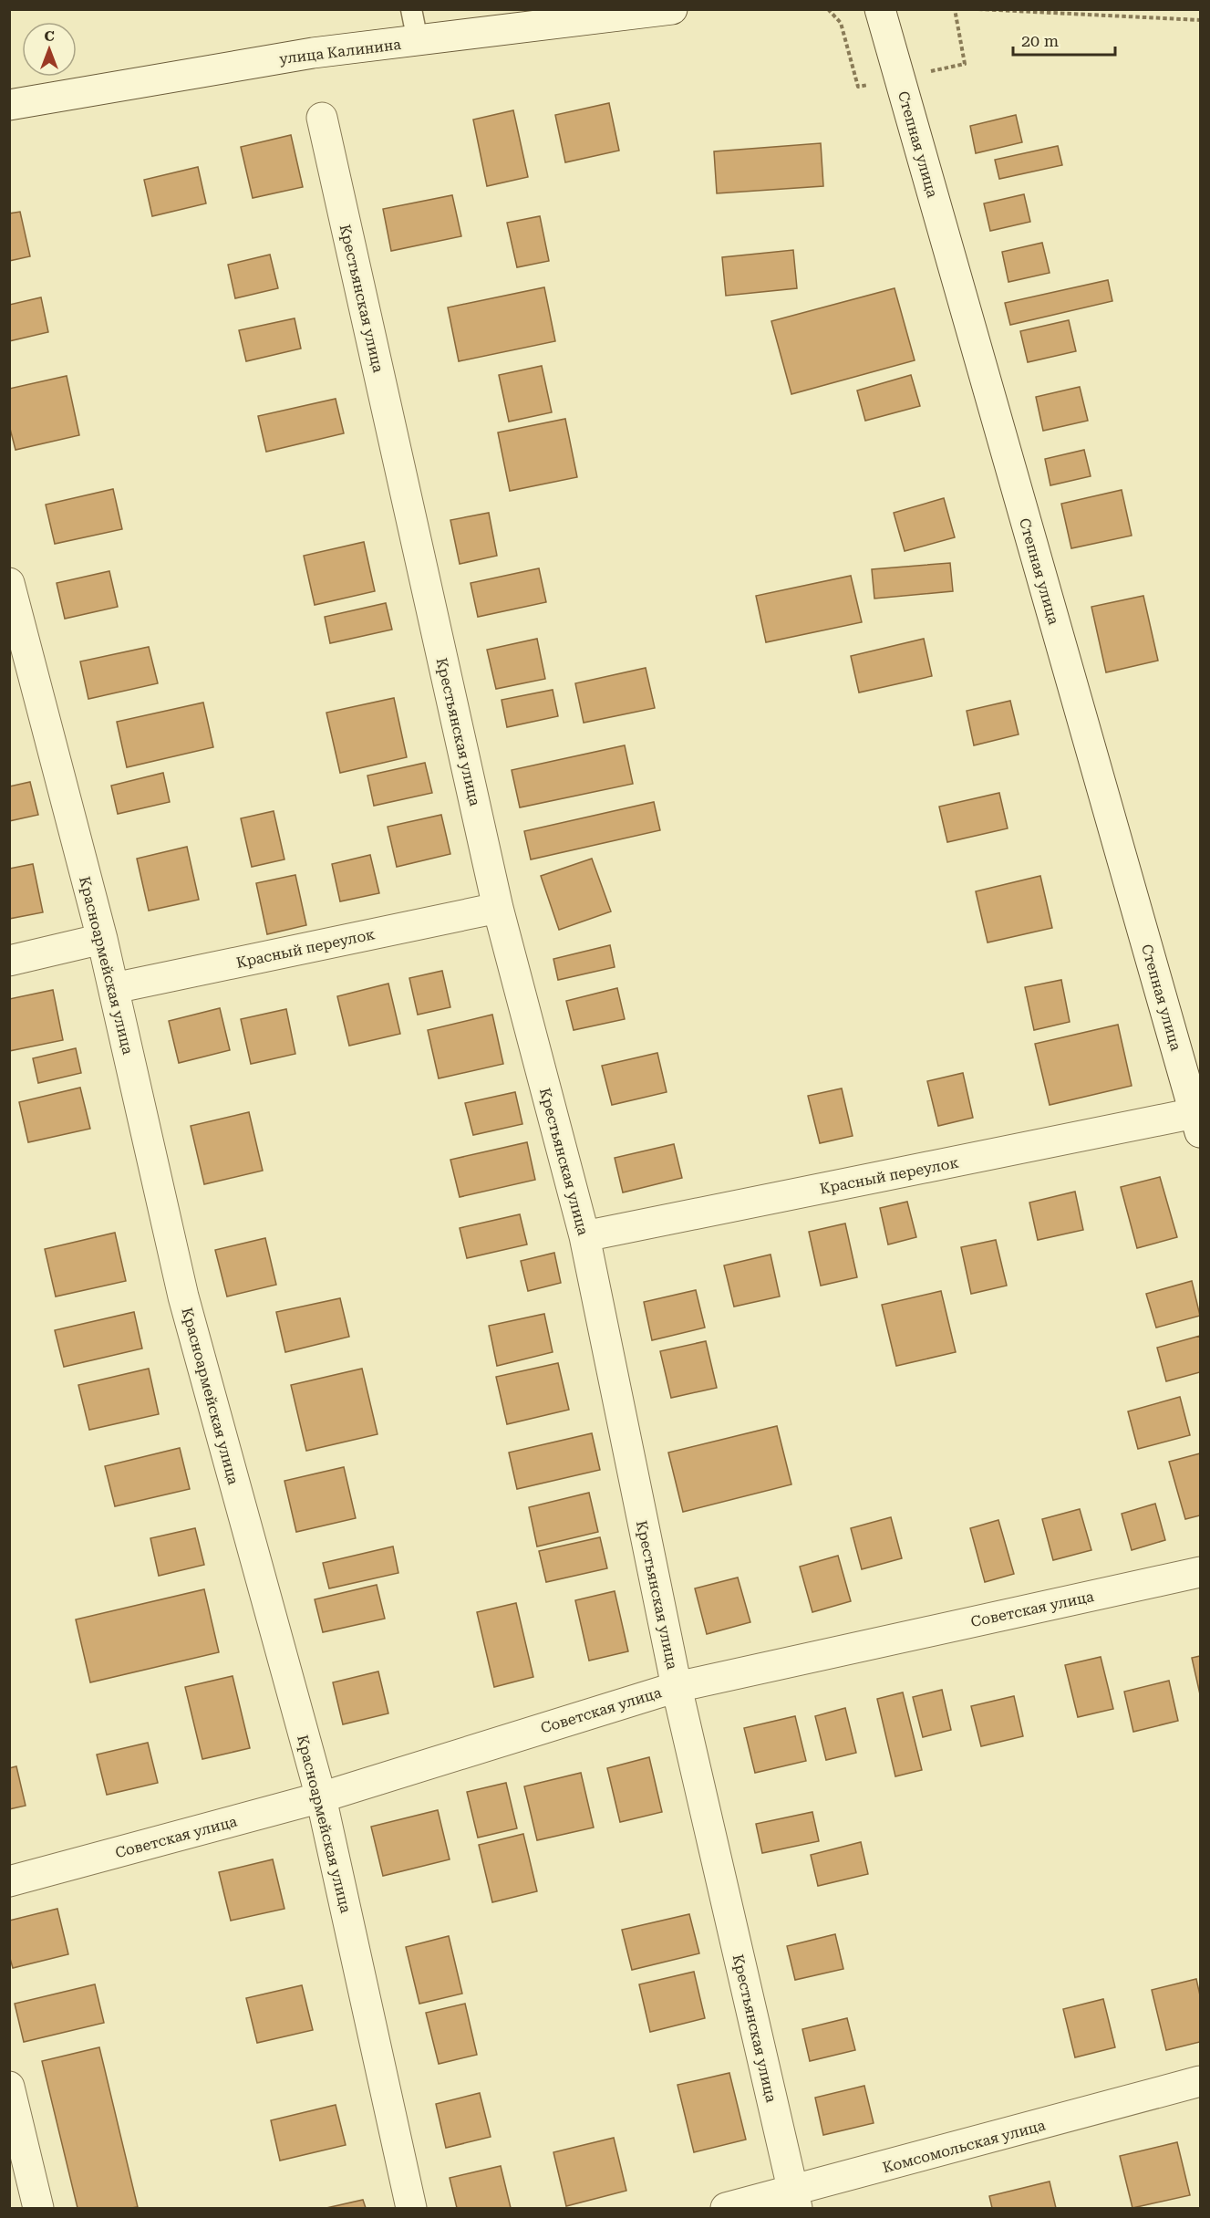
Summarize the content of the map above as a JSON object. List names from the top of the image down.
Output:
{
  "streets": {
    "street": [
      "улица Калинина",
      "Степная улица",
      "Крестьянская улица",
      "Красный переулок",
      "Красноармейская улица",
      "Советская улица",
      "Комсомольская улица"
    ]
  },
  "crossings": [
    ["Степная улица", "Красный переулок"],
    ["Крестьянская улица", "Красный переулок"],
    ["Крестьянская улица", "Советская улица"],
    ["Крестьянская улица", "Комсомольская улица"],
    ["Красный переулок", "Красноармейская улица"],
    ["Красноармейская улица", "Советская улица"]
  ],
  "scale_bar": "20 m",
  "north": "top"
}
